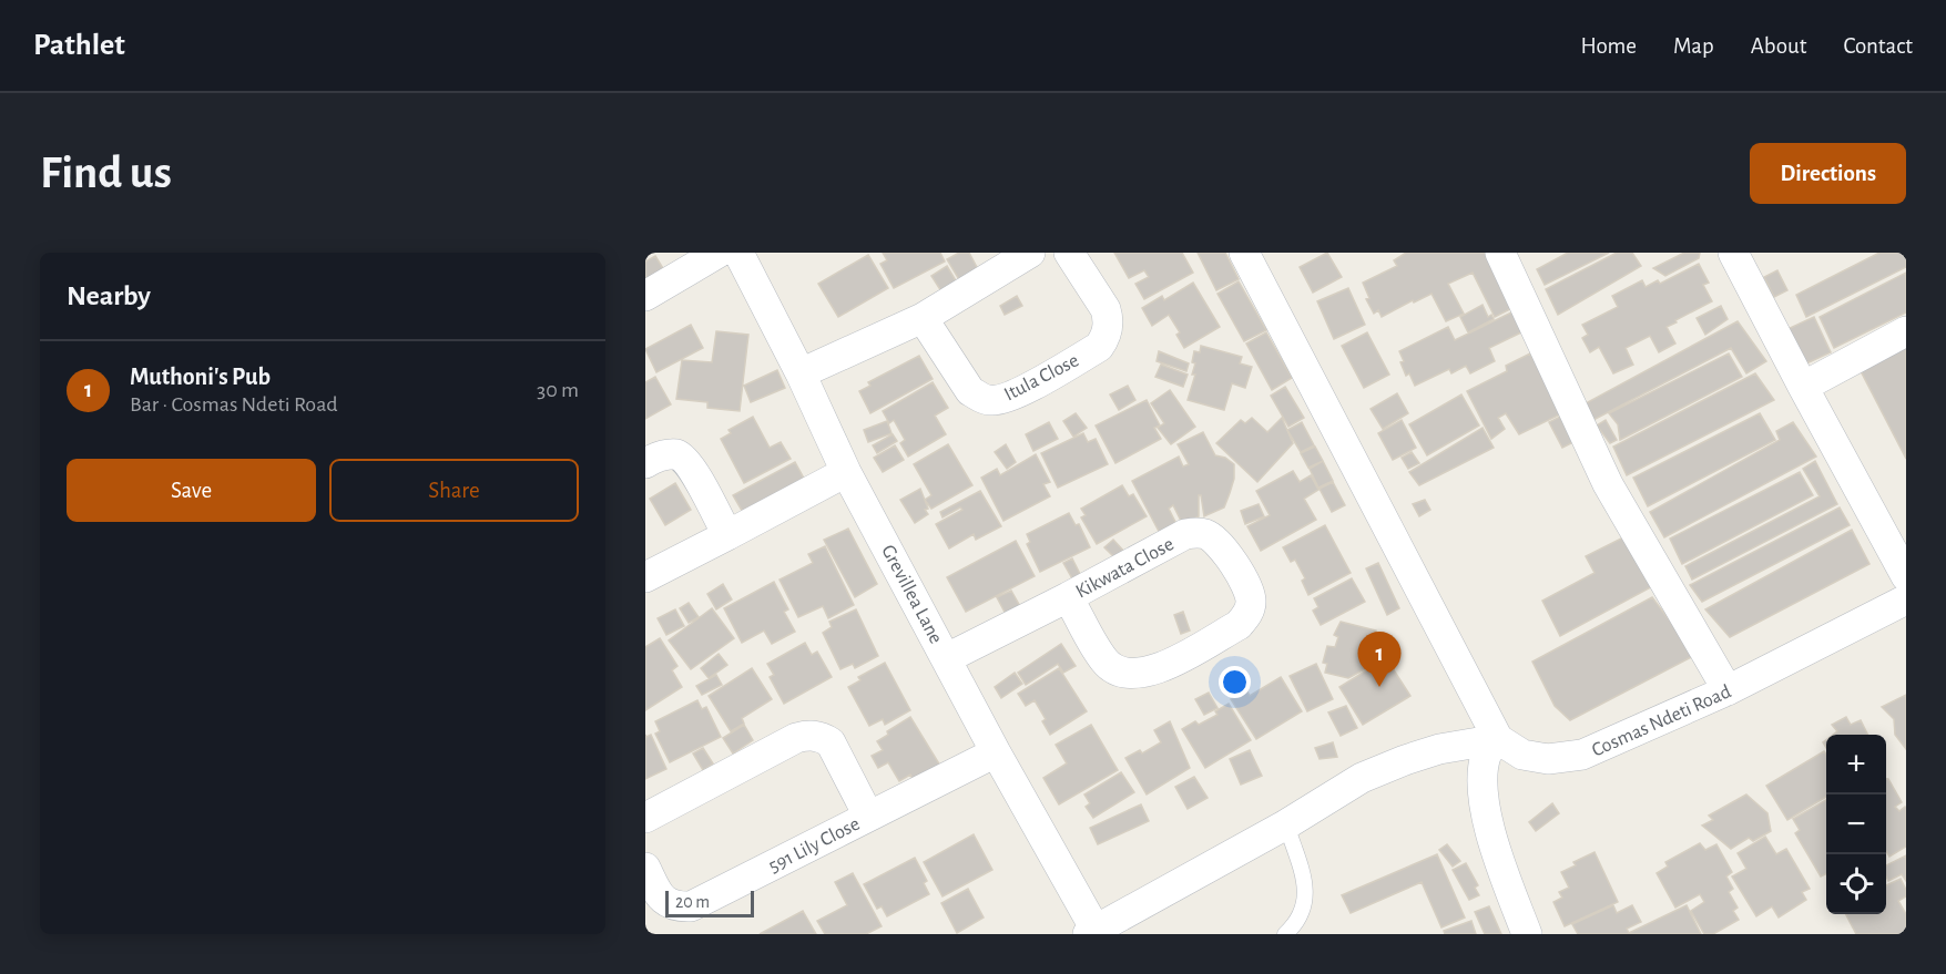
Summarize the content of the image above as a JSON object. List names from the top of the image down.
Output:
{
  "streets": {
    "street": [
      "Itula Close",
      "Kikwata Close",
      "Grevillea Lane",
      "Cosmas Ndeti Road",
      "591 Lily Close"
    ]
  },
  "crossings": [
    ["Grevillea Lane", "591 Lily Close"]
  ],
  "scale_bar": "20 m",
  "page": {
    "header": "Pathlet",
    "nav": [
      "Home",
      "Map",
      "About",
      "Contact"
    ],
    "buttons": [
      "Directions",
      ["Save", "Share"]
    ],
    "title": "Find us",
    "heading": "Nearby",
    "list": [
      {
        "mark": "1",
        "name": "Muthoni's Pub",
        "note": "Bar · Cosmas Ndeti Road",
        "value": "30 m"
      }
    ],
    "pins": "1",
    "map_buttons": ["+", "−"],
    "scale": "20 m"
  }
}
